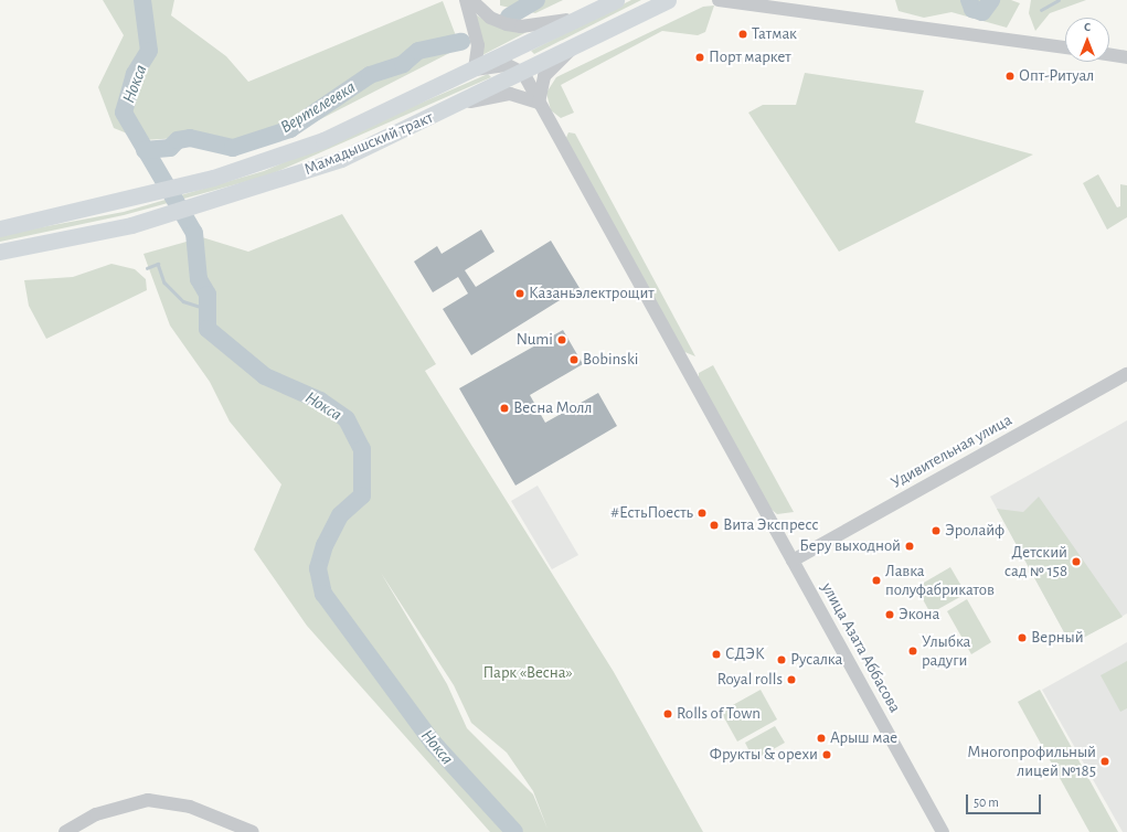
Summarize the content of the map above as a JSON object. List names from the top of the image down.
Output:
{
  "streets": {
    "main road": ["Мамадышский тракт"],
    "street": ["Удивительная улица", "улица Азата Аббасова"]
  },
  "crossings": [
    ["Мамадышский тракт", "улица Азата Аббасова"],
    ["Удивительная улица", "улица Азата Аббасова"]
  ],
  "water": ["Нокса", "Вертелеевка"],
  "parks": ["Парк «Весна»"],
  "places": [
    "Татмак",
    "Порт маркет",
    "Опт-Ритуал",
    "Казаньэлектрощит",
    "Numi",
    "Bobinski",
    "Весна Молл",
    "#ЕстьПоесть",
    "Вита Экспресс",
    "Эролайф",
    "Беру выходной",
    "Детский сад № 158",
    "Лавка полуфабрикатов",
    "Экона",
    "Верный",
    "Улыбка радуги",
    "СДЭК",
    "Русалка",
    "Royal rolls",
    "Rolls of Town",
    "Арыш мае",
    "Фрукты & орехи",
    "Многопрофильный лицей №185"
  ],
  "scale_bar": "50 m",
  "north": "top"
}
